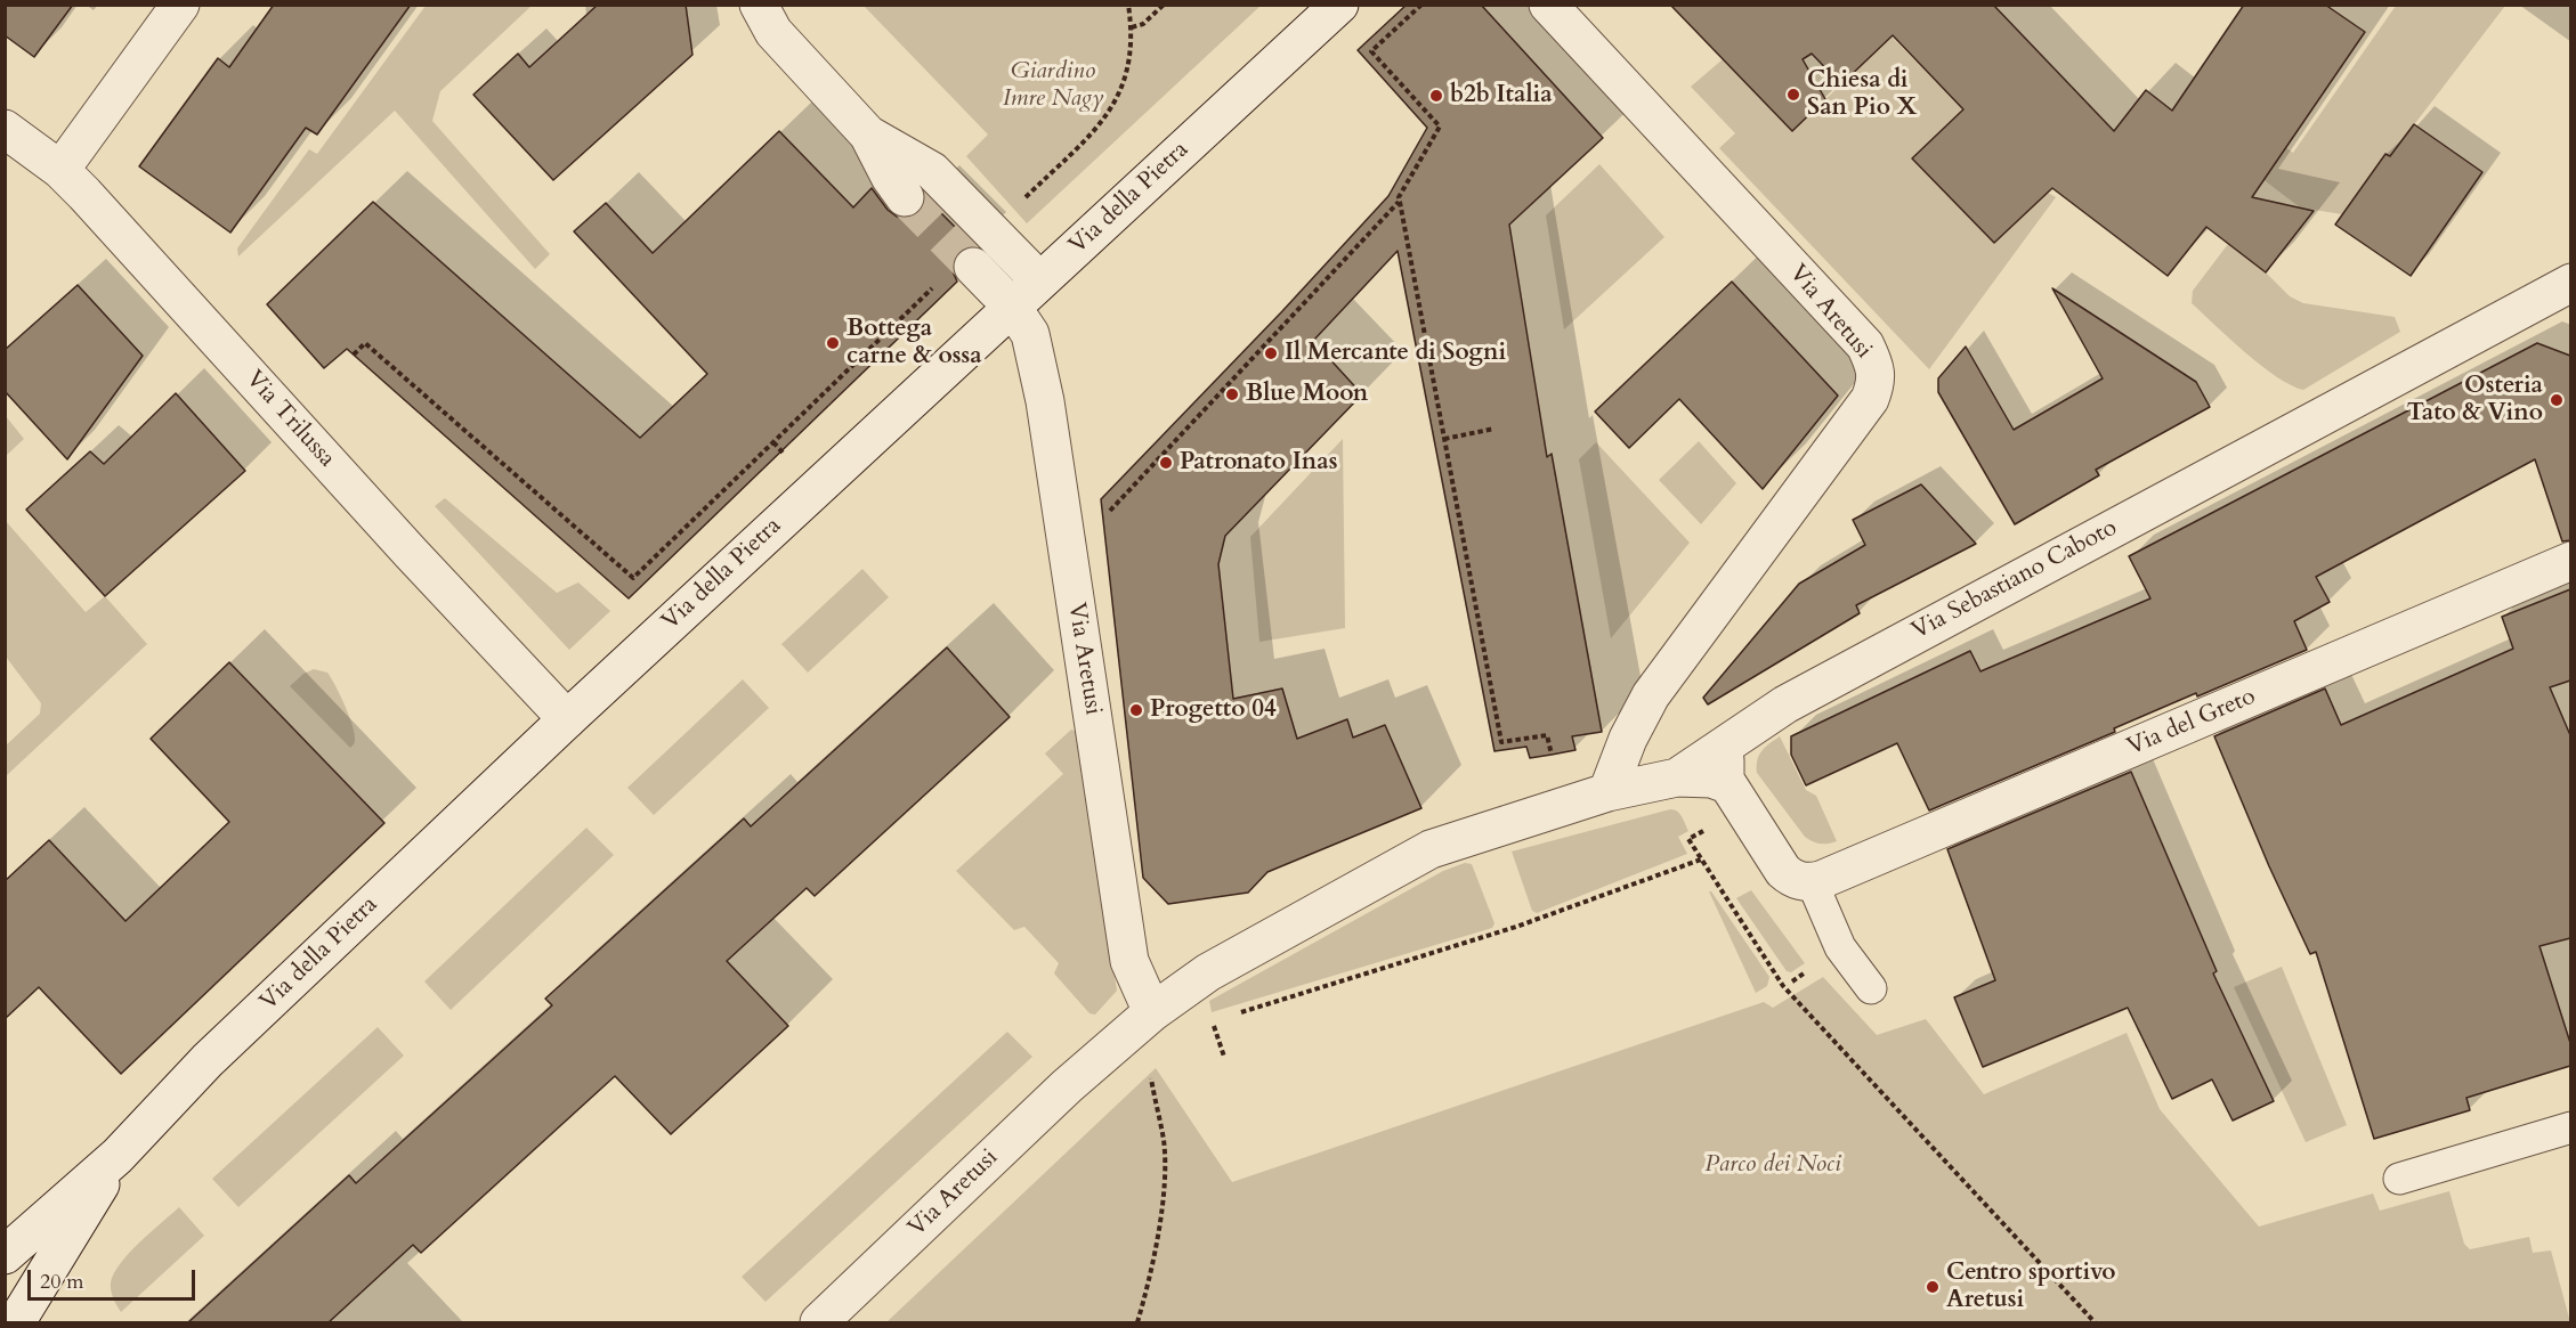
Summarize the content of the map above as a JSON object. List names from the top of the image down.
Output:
{
  "streets": {
    "street": [
      "Via della Pietra",
      "Via Aretusi",
      "Via Trilussa",
      "Via Sebastiano Caboto",
      "Via del Greto"
    ]
  },
  "crossings": [
    ["Via della Pietra", "Via Aretusi"],
    ["Via della Pietra", "Via Trilussa"],
    ["Via Aretusi", "Via Sebastiano Caboto"]
  ],
  "parks": ["Giardino Imre Nagy", "Parco dei Noci"],
  "places": [
    "Chiesa di San Pio X",
    "b2b Italia",
    "Bottega carne & ossa",
    "Il Mercante di Sogni",
    "Blue Moon",
    "Osteria Tato & Vino",
    "Patronato Inas",
    "Progetto 04",
    "Centro sportivo Aretusi"
  ],
  "scale_bar": "20 m"
}
